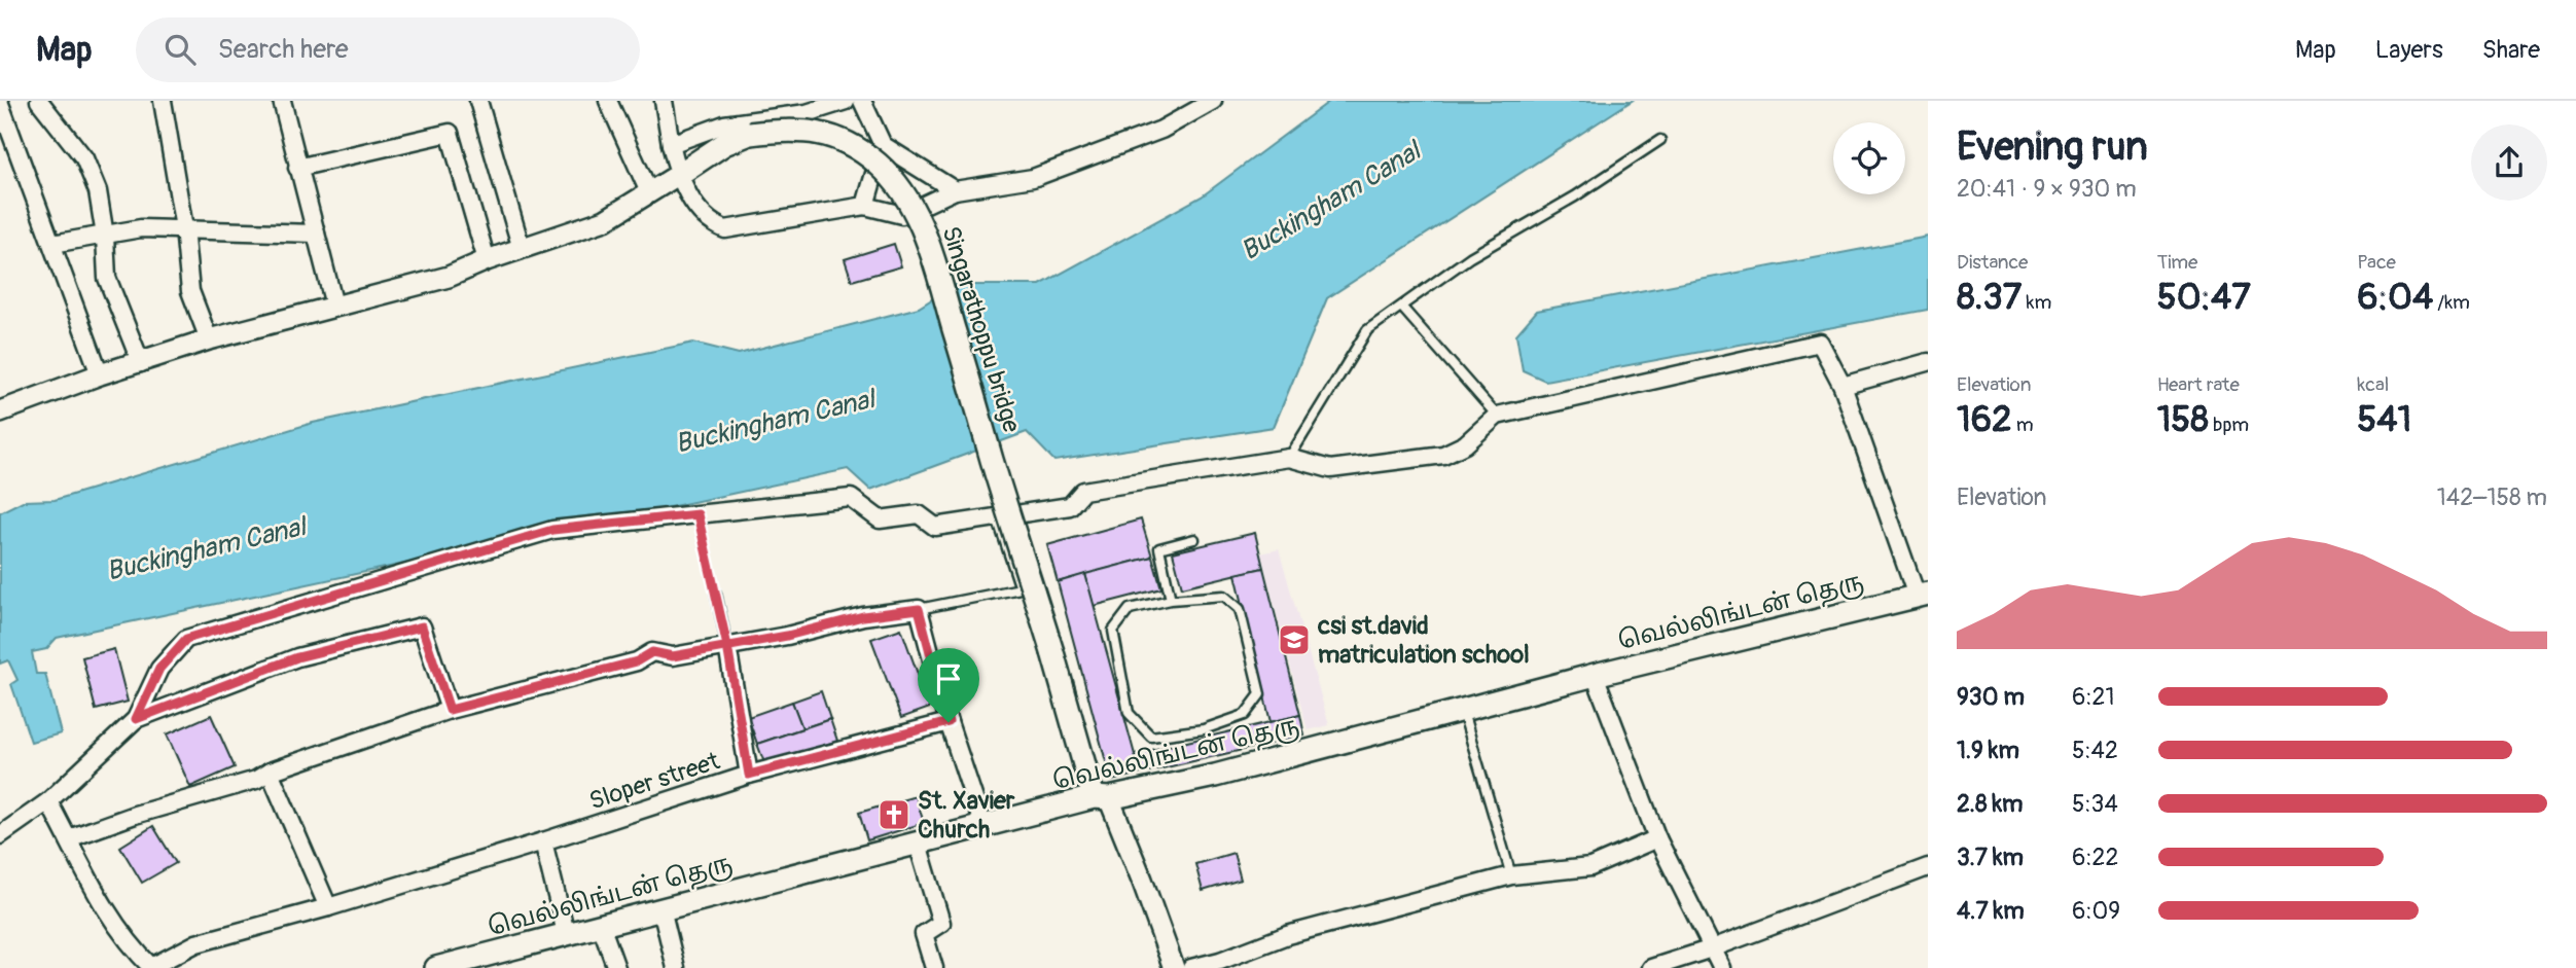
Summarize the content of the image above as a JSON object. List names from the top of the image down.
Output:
{
  "streets": {
    "main road": ["Singarathoppu bridge", "வெல்லிங்டன் தெரு"],
    "street": ["Sloper street"]
  },
  "crossings": [
    ["Singarathoppu bridge", "வெல்லிங்டன் தெரு"]
  ],
  "water": ["Buckingham Canal"],
  "places": {
    "school or university": ["csi st.david matriculation school"],
    "church": ["St. Xavier Church"]
  },
  "page": {
    "header": "Map",
    "search": "Search here",
    "nav": ["Map", "Layers", "Share"],
    "heading": ["Evening run", "20:41 · 9 × 930 m"],
    "stats": [
      ["Distance", "8.37 km"],
      ["Time", "50:47"],
      ["Pace", "6:04 /km"],
      ["Elevation", "162 m"],
      ["Heart rate", "158 bpm"],
      ["kcal", "541"]
    ],
    "chart": ["Elevation", "142–158 m"],
    "list": [
      {
        "name": "930 m",
        "note": "6:21"
      },
      {
        "name": "1.9 km",
        "note": "5:42"
      },
      {
        "name": "2.8 km",
        "note": "5:34"
      },
      {
        "name": "3.7 km",
        "note": "6:22"
      },
      {
        "name": "4.7 km",
        "note": "6:09"
      }
    ]
  }
}
